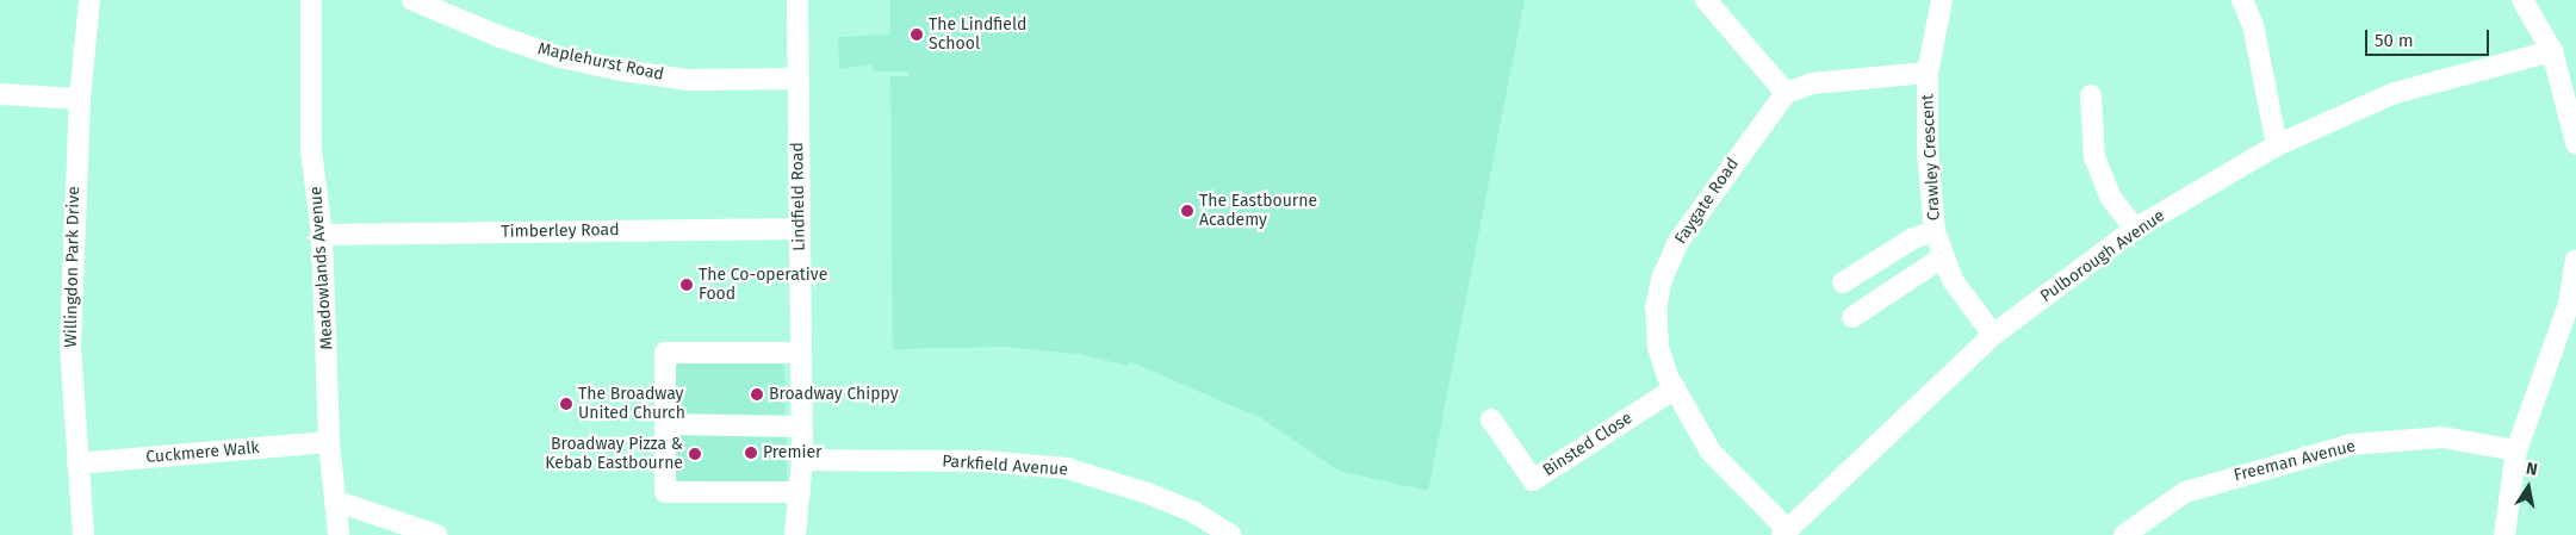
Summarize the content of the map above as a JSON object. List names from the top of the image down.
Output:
{
  "streets": {
    "street": [
      "Maplehurst Road",
      "Crawley Crescent",
      "Lindfield Road",
      "Faygate Road",
      "Timberley Road",
      "Pulborough Avenue",
      "Willingdon Park Drive",
      "Meadowlands Avenue",
      "Binsted Close",
      "Cuckmere Walk",
      "Freeman Avenue",
      "Parkfield Avenue"
    ]
  },
  "crossings": [
    ["Maplehurst Road", "Lindfield Road"],
    ["Crawley Crescent", "Pulborough Avenue"],
    ["Lindfield Road", "Timberley Road"],
    ["Lindfield Road", "Parkfield Avenue"],
    ["Faygate Road", "Pulborough Avenue"],
    ["Faygate Road", "Binsted Close"],
    ["Timberley Road", "Meadowlands Avenue"],
    ["Willingdon Park Drive", "Cuckmere Walk"],
    ["Meadowlands Avenue", "Cuckmere Walk"]
  ],
  "places": [
    "The Lindfield School",
    "The Eastbourne Academy",
    "The Co-operative Food",
    "Broadway Chippy",
    "The Broadway United Church",
    "Premier",
    "Broadway Pizza & Kebab Eastbourne"
  ],
  "scale_bar": "50 m",
  "north": "top"
}
